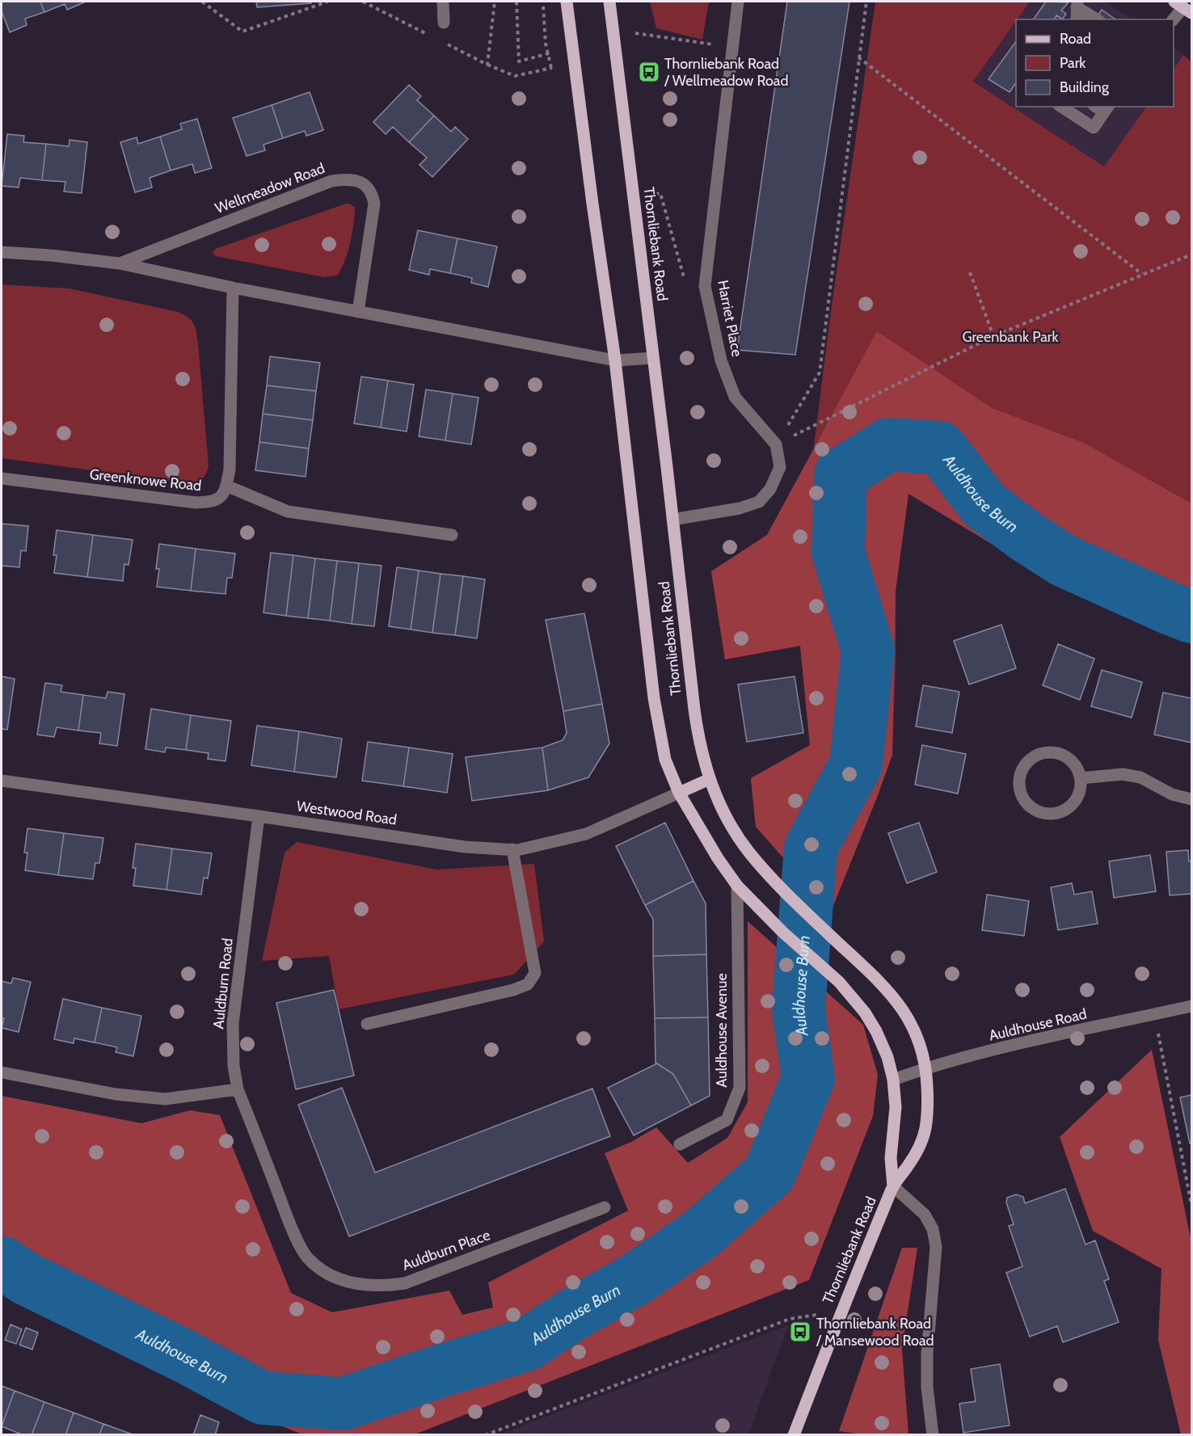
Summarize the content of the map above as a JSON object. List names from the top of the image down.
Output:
{
  "streets": {
    "main road": ["Thornliebank Road"],
    "street": [
      "Wellmeadow Road",
      "Harriet Place",
      "Greenknowe Road",
      "Westwood Road",
      "Auldburn Road",
      "Auldhouse Road",
      "Auldhouse Avenue",
      "Auldburn Place"
    ]
  },
  "crossings": [
    ["Wellmeadow Road", "Thornliebank Road"],
    ["Thornliebank Road", "Westwood Road"],
    ["Thornliebank Road", "Auldhouse Road"],
    ["Thornliebank Road", "Auldhouse Avenue"],
    ["Westwood Road", "Auldburn Road"],
    ["Auldburn Road", "Auldburn Place"]
  ],
  "water": ["Auldhouse Burn"],
  "parks": ["Greenbank Park"],
  "places": {
    "bus stop": ["Thornliebank Road / Wellmeadow Road", "Thornliebank Road / Mansewood Road"]
  },
  "legend": ["Road", "Park", "Building"]
}
